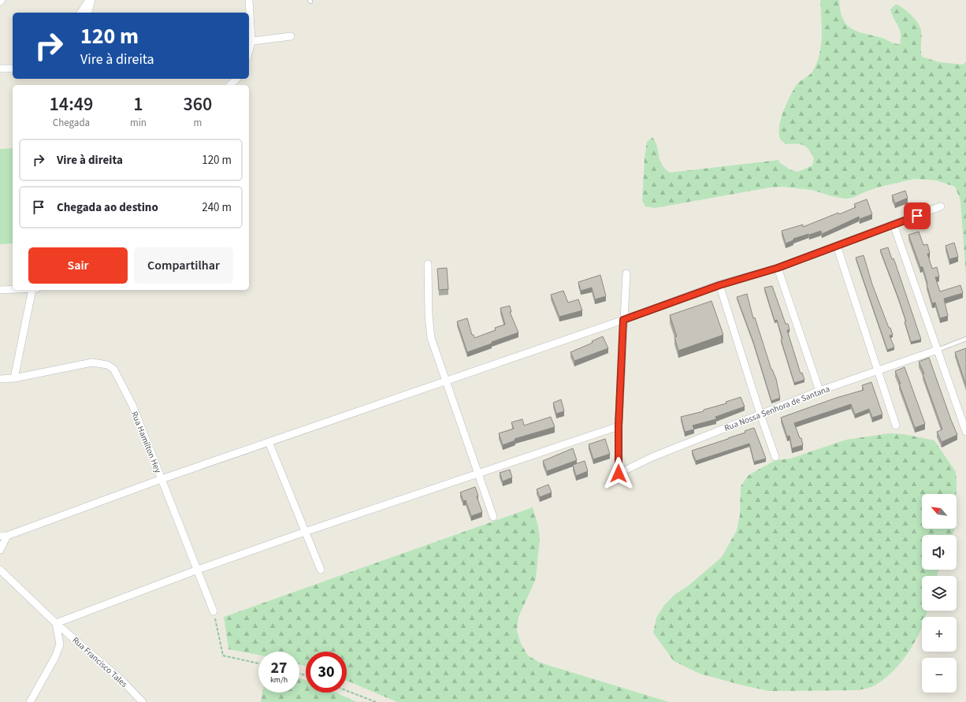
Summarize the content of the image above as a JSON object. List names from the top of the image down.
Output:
{
  "streets": {
    "street": ["Rua Nossa Senhora de Santana", "Rua Hamilton Hey", "Rua Francisco Tales"]
  },
  "north": "top left",
  "page": {
    "turn": ["120 m", "Vire à direita"],
    "eta": [
      "14:49",
      "Chegada",
      "1",
      "min",
      "360",
      "m"
    ],
    "list": [
      {
        "name": "Vire à direita",
        "value": "120 m"
      },
      {
        "name": "Chegada ao destino",
        "value": "240 m"
      }
    ],
    "buttons": ["Sair", "Compartilhar"],
    "map_buttons": ["+", "−"],
    "speed": "27 km/h",
    "limit": "30"
  }
}
